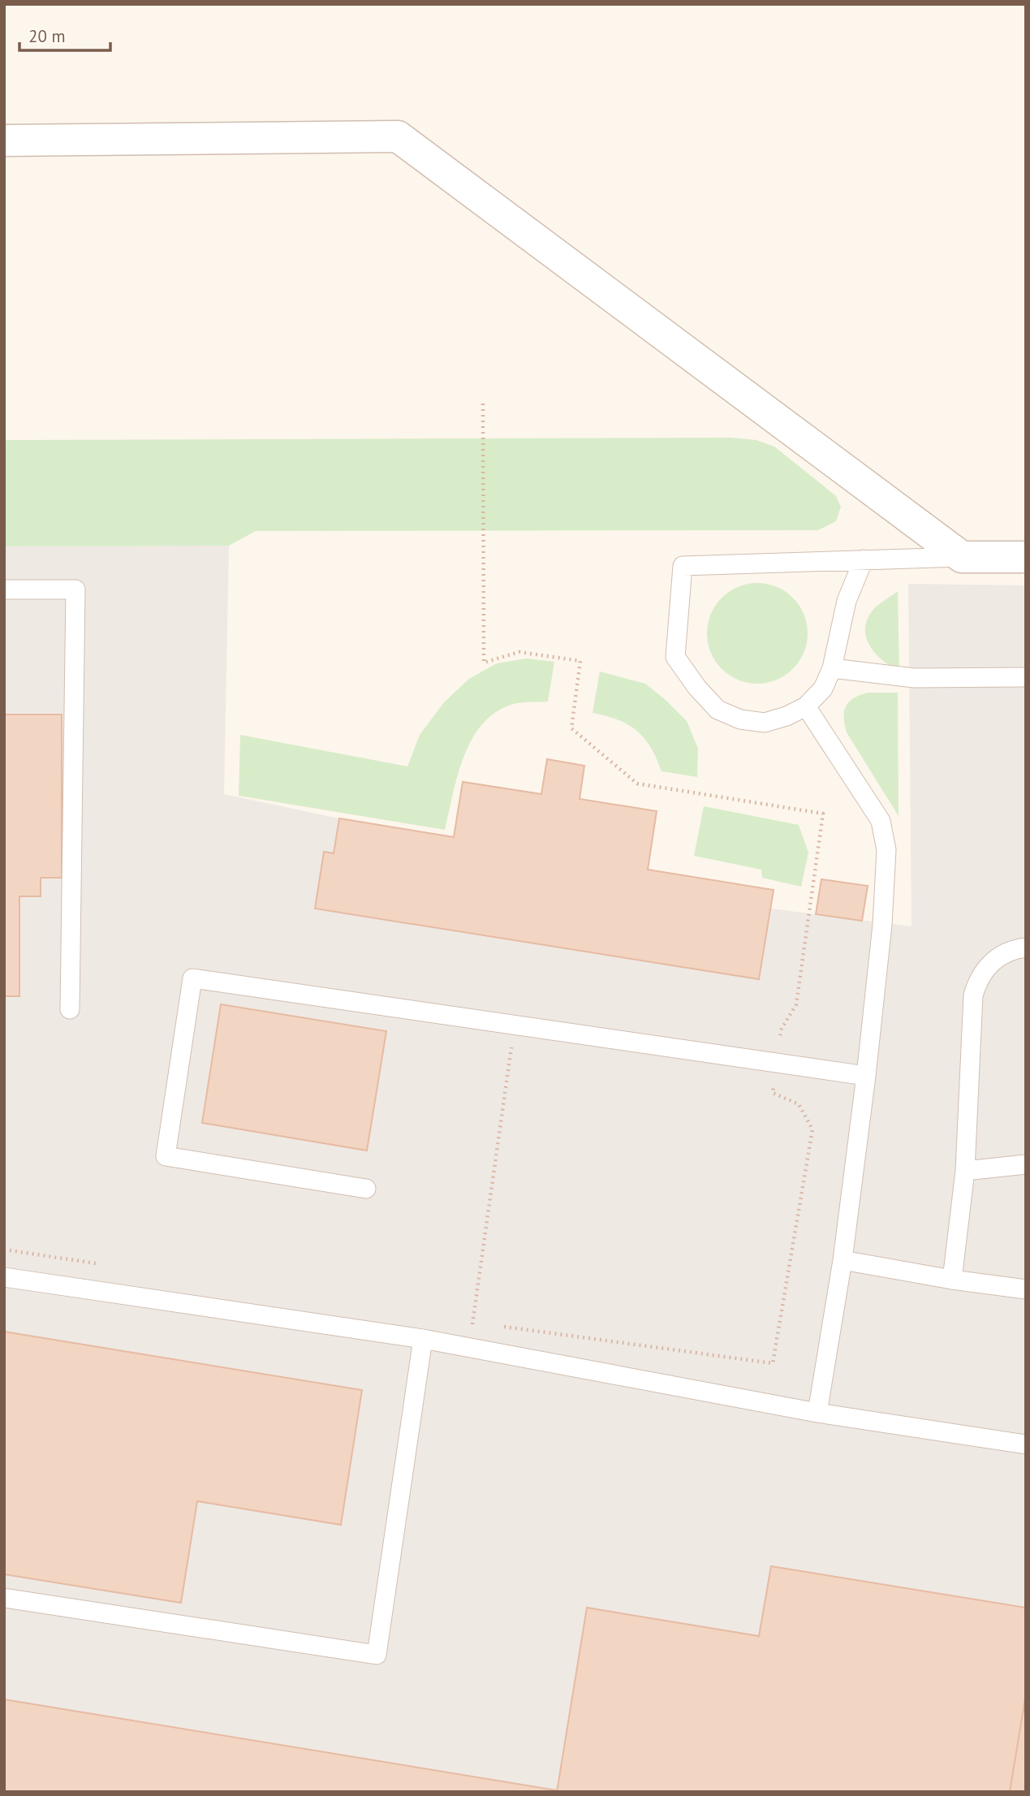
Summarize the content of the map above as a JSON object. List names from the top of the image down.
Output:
{
  "scale_bar": "20 m"
}
